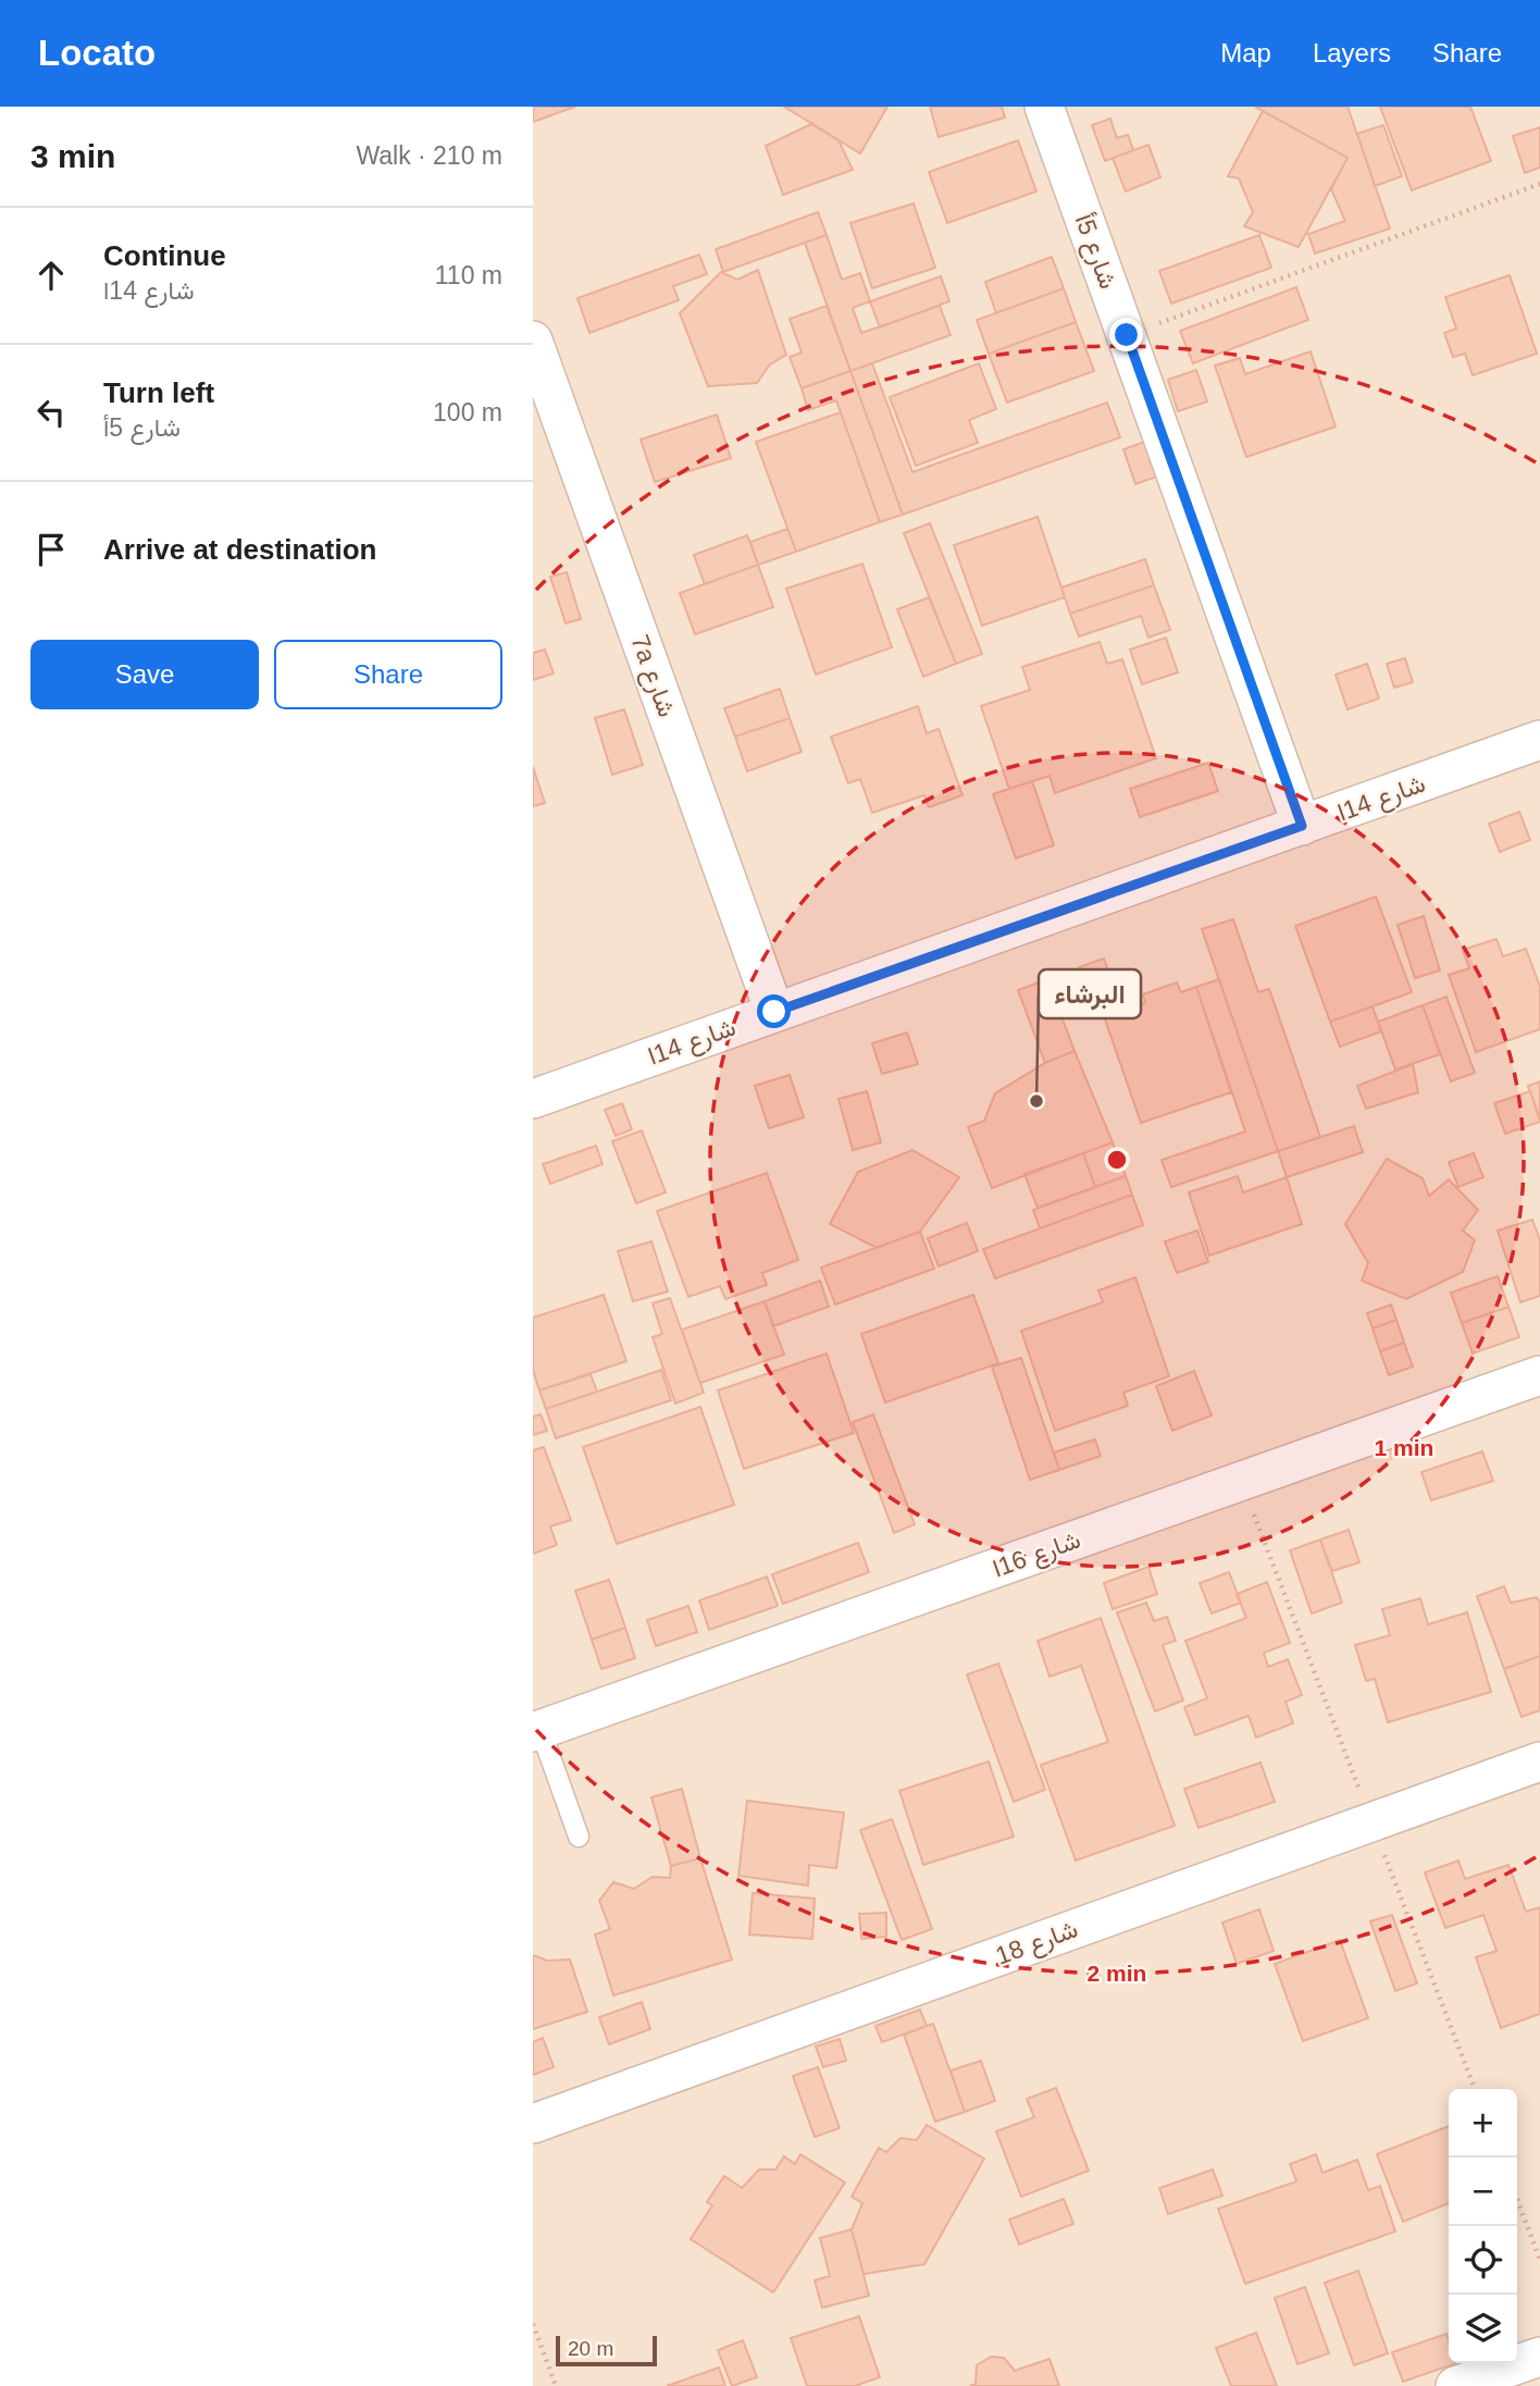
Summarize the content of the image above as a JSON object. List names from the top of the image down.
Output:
{
  "streets": {
    "street": [
      "شارع 5أ",
      "7a شارع",
      "شارع 14ا",
      "شارع 16ا",
      "شارع 18"
    ]
  },
  "crossings": [
    ["شارع 5أ", "شارع 14ا"],
    ["7a شارع", "شارع 14ا"]
  ],
  "places": ["البرشاء"],
  "scale_bar": "20 m",
  "page": {
    "header": "Locato",
    "nav": ["Map", "Layers", "Share"],
    "heading": ["3 min", "Walk · 210 m"],
    "list": [
      ["Continue", "شارع 14ا", "110 m"],
      ["Turn left", "شارع 5أ", "100 m"],
      "Arrive at destination"
    ],
    "buttons": ["Save", "Share"],
    "map_buttons": ["+", "−"],
    "scale": "20 m"
  },
  "rings": ["1 min", "2 min"]
}
